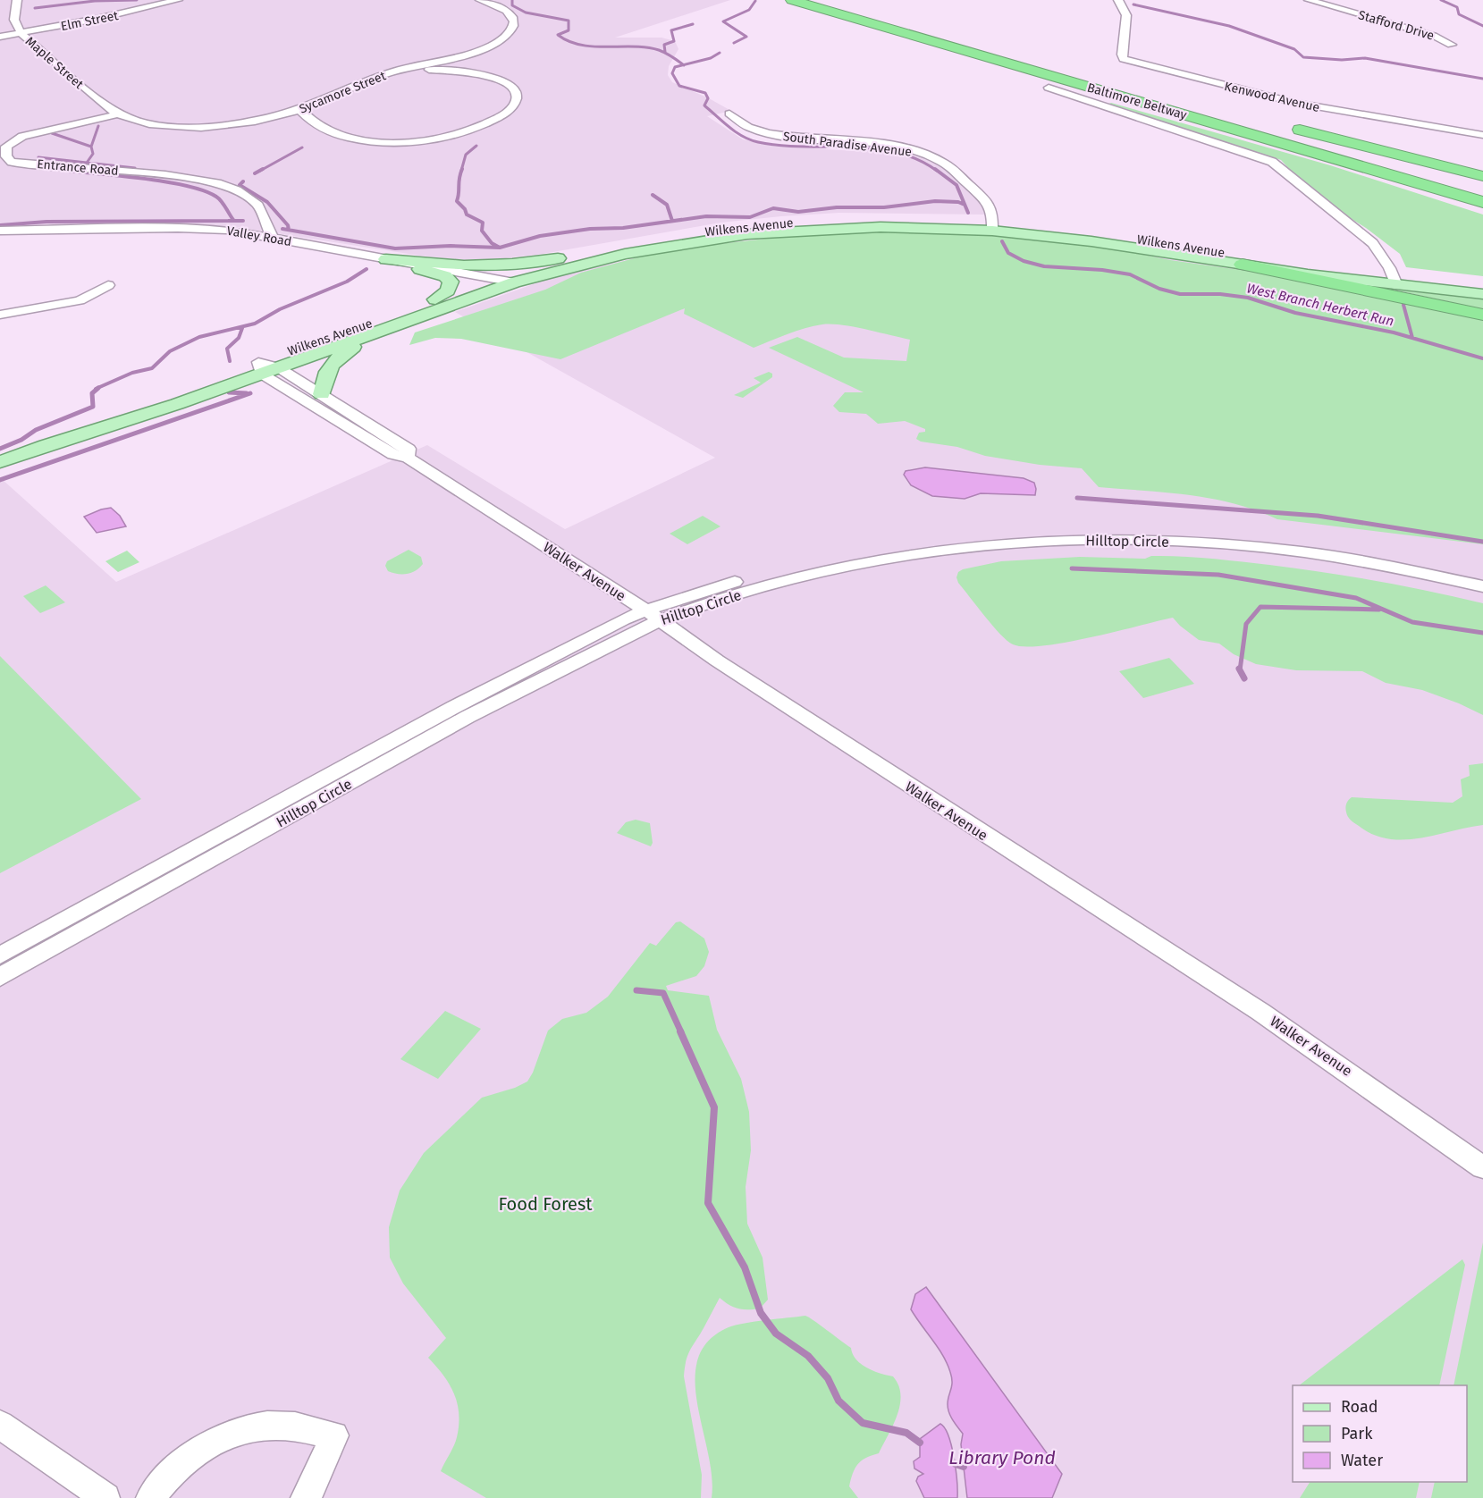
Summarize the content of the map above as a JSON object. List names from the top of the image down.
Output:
{
  "streets": {
    "highway": ["Baltimore Beltway"],
    "main road": ["Wilkens Avenue"],
    "street": [
      "Elm Street",
      "Stafford Drive",
      "Maple Street",
      "Sycamore Street",
      "Kenwood Avenue",
      "South Paradise Avenue",
      "Entrance Road",
      "Valley Road",
      "Hilltop Circle",
      "Walker Avenue"
    ]
  },
  "crossings": [
    ["Elm Street", "Maple Street"],
    ["Maple Street", "Sycamore Street"],
    ["South Paradise Avenue", "Wilkens Avenue"],
    ["Entrance Road", "Valley Road"],
    ["Wilkens Avenue", "Valley Road"],
    ["Wilkens Avenue", "Walker Avenue"],
    ["Hilltop Circle", "Walker Avenue"]
  ],
  "water": ["West Branch Herbert Run", "Library Pond"],
  "parks": ["Food Forest"],
  "legend": ["Road", "Park", "Water"]
}
